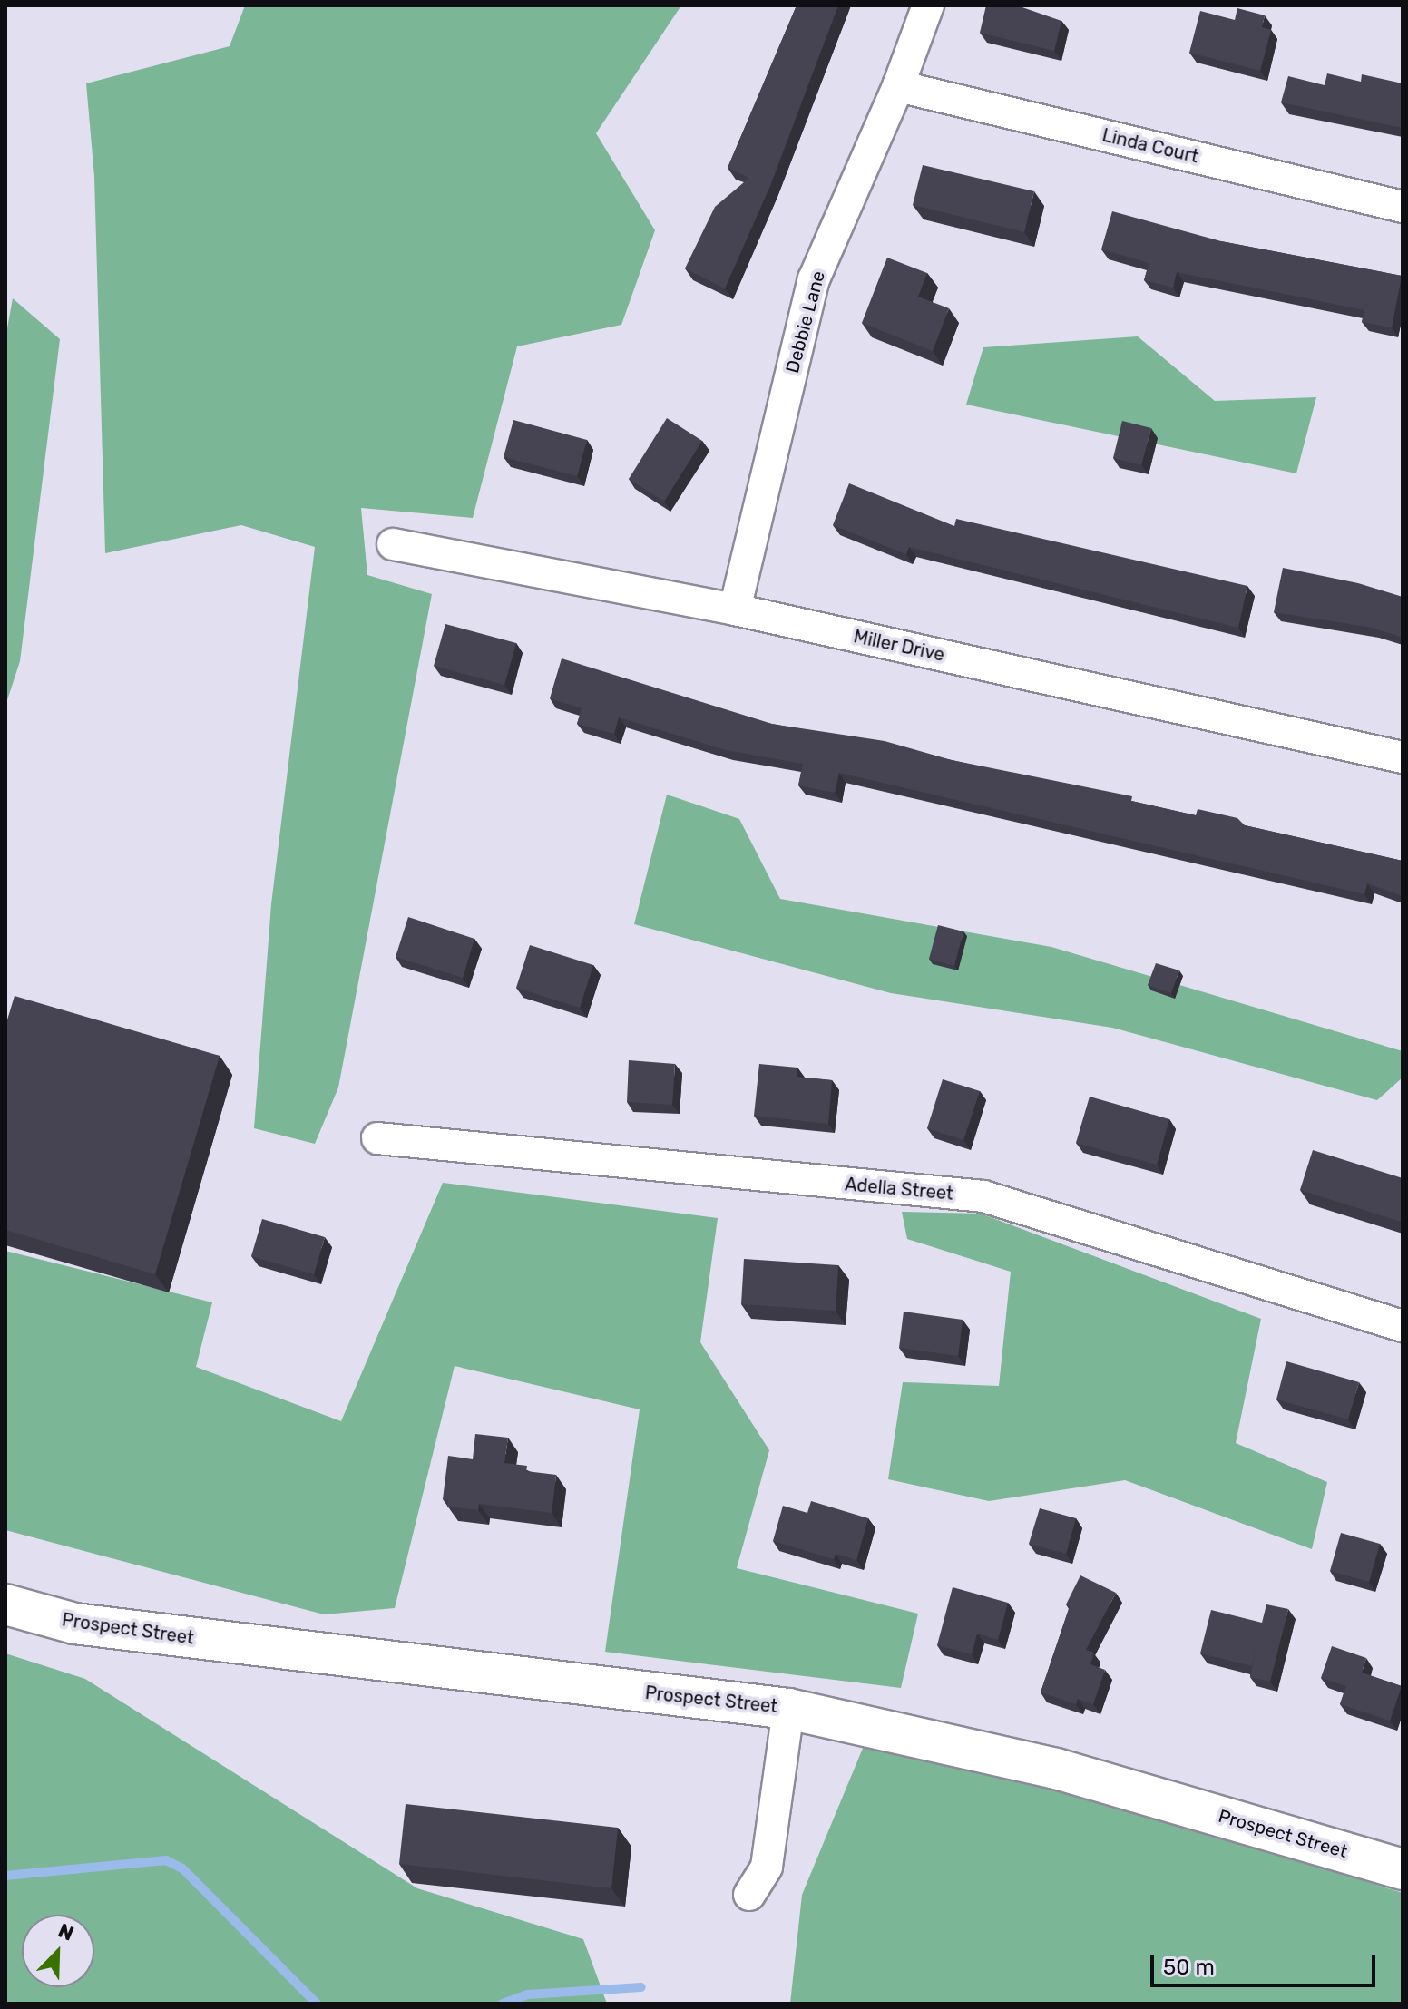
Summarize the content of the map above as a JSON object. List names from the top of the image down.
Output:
{
  "streets": {
    "main road": ["Prospect Street"],
    "street": [
      "Linda Court",
      "Debbie Lane",
      "Miller Drive",
      "Adella Street"
    ]
  },
  "crossings": [
    ["Linda Court", "Debbie Lane"],
    ["Debbie Lane", "Miller Drive"]
  ],
  "scale_bar": "50 m",
  "north": "top right"
}
